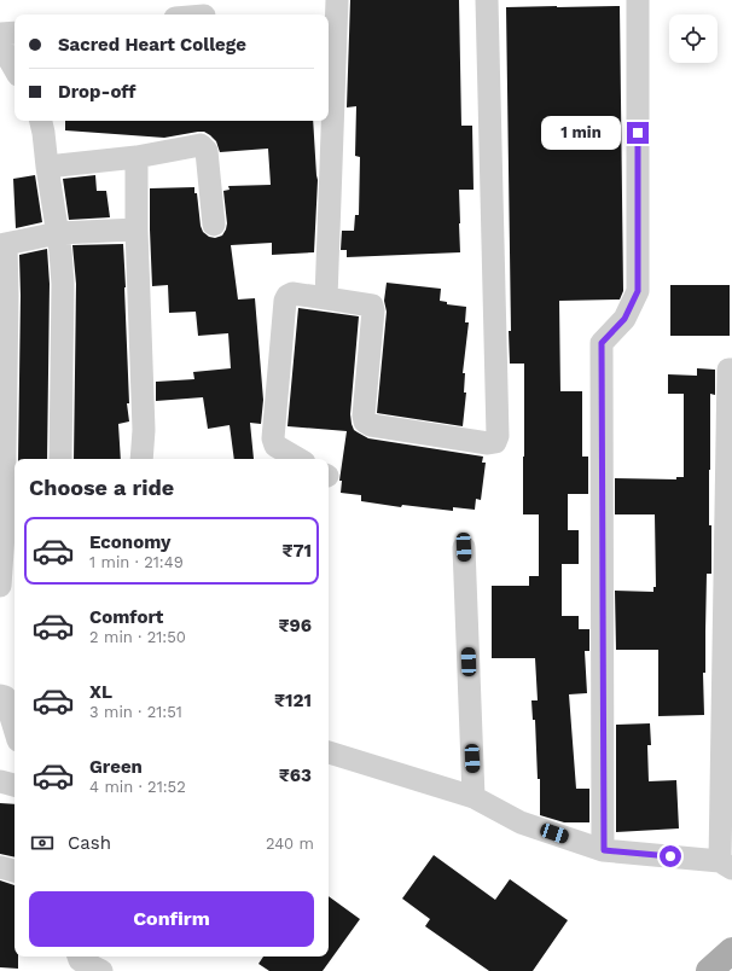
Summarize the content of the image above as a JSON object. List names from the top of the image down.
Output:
{
  "page": {
    "banner": ["Sacred Heart College", "Drop-off"],
    "bubble": "1 min",
    "heading": "Choose a ride",
    "list": [
      {
        "name": "Economy",
        "note": "1 min · 21:49",
        "value": "₹71"
      },
      {
        "name": "Comfort",
        "note": "2 min · 21:50",
        "value": "₹96"
      },
      {
        "name": "XL",
        "note": "3 min · 21:51",
        "value": "₹121"
      },
      {
        "name": "Green",
        "note": "4 min · 21:52",
        "value": "₹63"
      }
    ],
    "pay": ["Cash", "240 m"],
    "buttons": "Confirm"
  }
}
